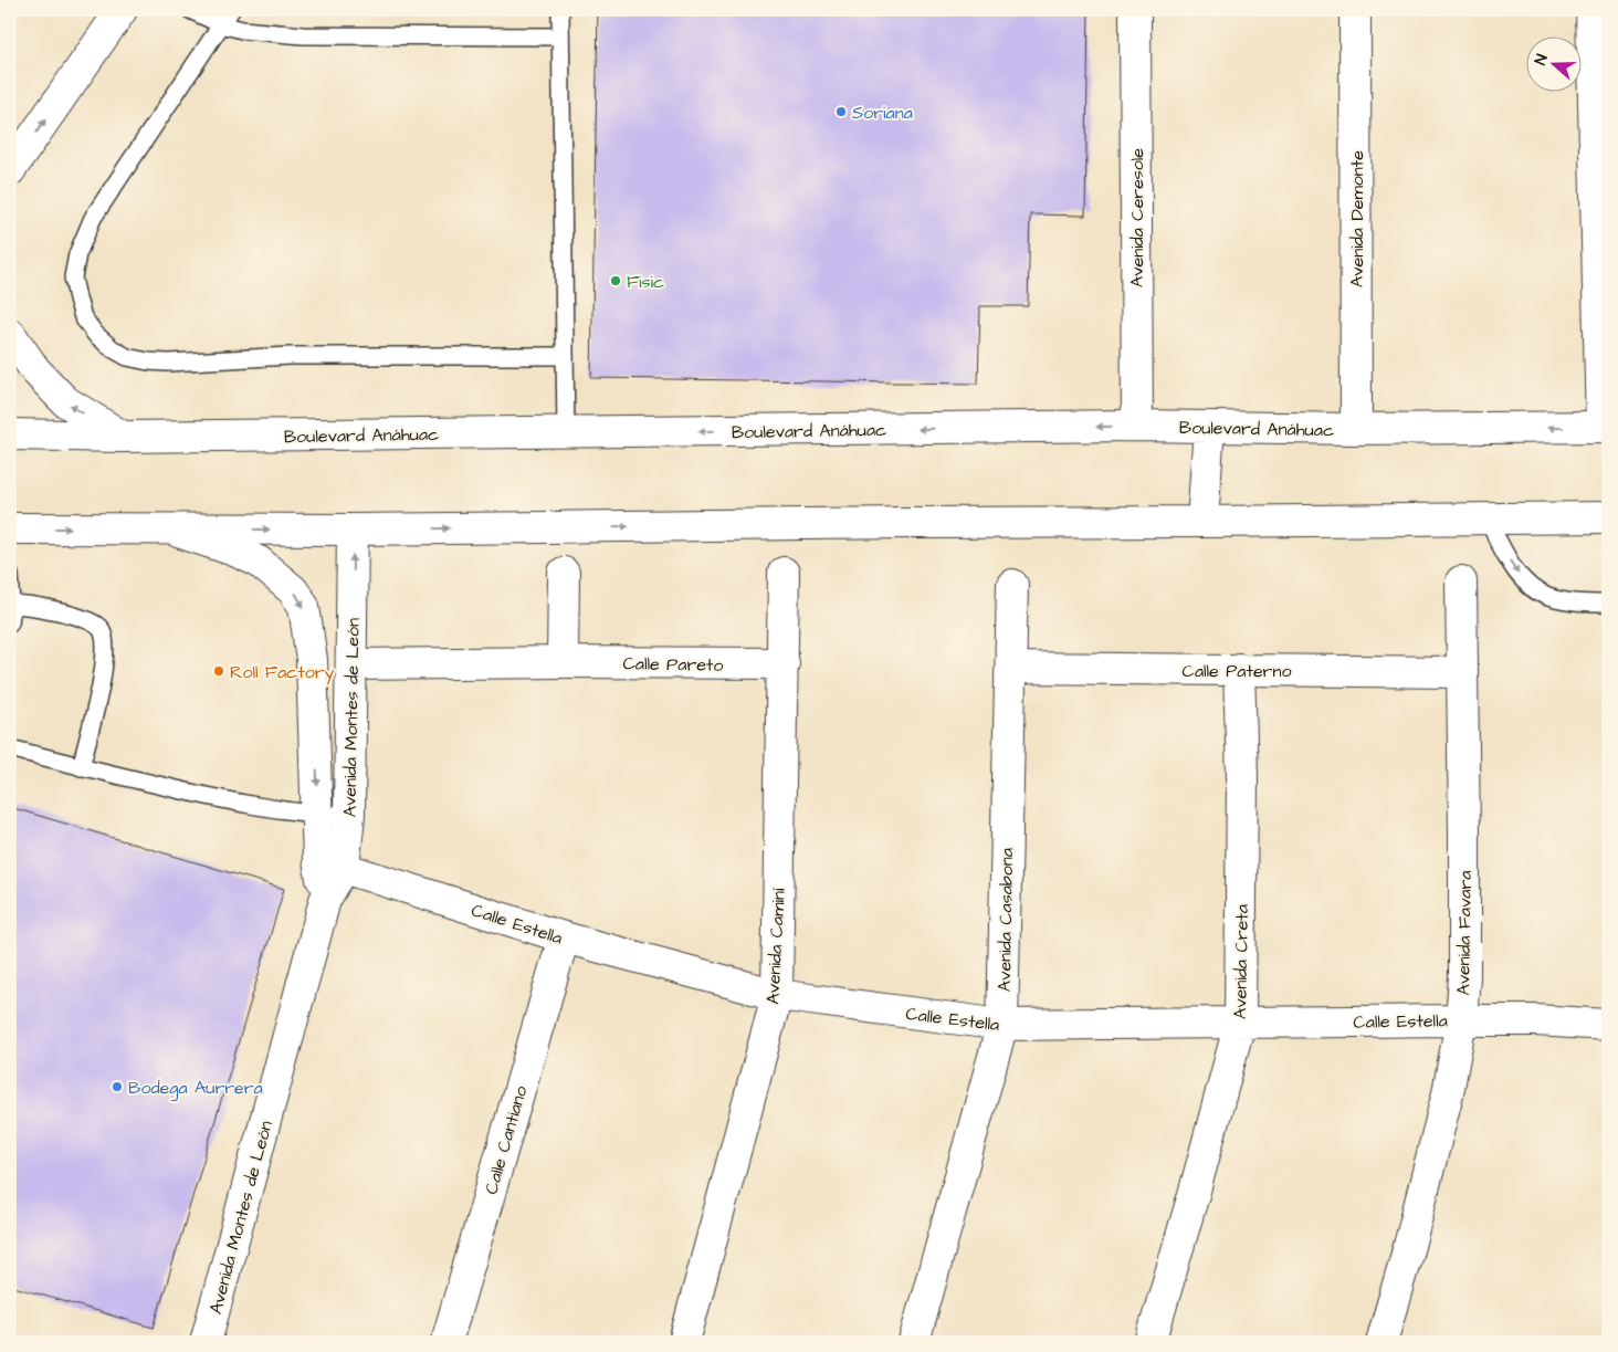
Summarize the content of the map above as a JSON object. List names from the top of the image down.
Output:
{
  "streets": {
    "street": [
      "Avenida Ceresole",
      "Avenida Demonte",
      "Boulevard Anáhuac",
      "Calle Pareto",
      "Calle Paterno",
      "Avenida Montes de León",
      "Avenida Casabona",
      "Calle Estella",
      "Avenida Favara",
      "Avenida Caminí",
      "Avenida Creta",
      "Calle Cantiano"
    ]
  },
  "crossings": [
    ["Avenida Ceresole", "Boulevard Anáhuac"],
    ["Avenida Demonte", "Boulevard Anáhuac"],
    ["Calle Pareto", "Avenida Montes de León"],
    ["Calle Pareto", "Avenida Caminí"],
    ["Calle Paterno", "Avenida Casabona"],
    ["Calle Paterno", "Avenida Favara"],
    ["Calle Paterno", "Avenida Creta"],
    ["Avenida Montes de León", "Calle Estella"],
    ["Avenida Casabona", "Calle Estella"],
    ["Calle Estella", "Avenida Favara"],
    ["Calle Estella", "Avenida Caminí"],
    ["Calle Estella", "Avenida Creta"],
    ["Calle Estella", "Calle Cantiano"]
  ],
  "places": [
    "Soriana",
    "Fisic",
    "Roll Factory",
    "Bodega Aurrera"
  ],
  "north": "left"
}
